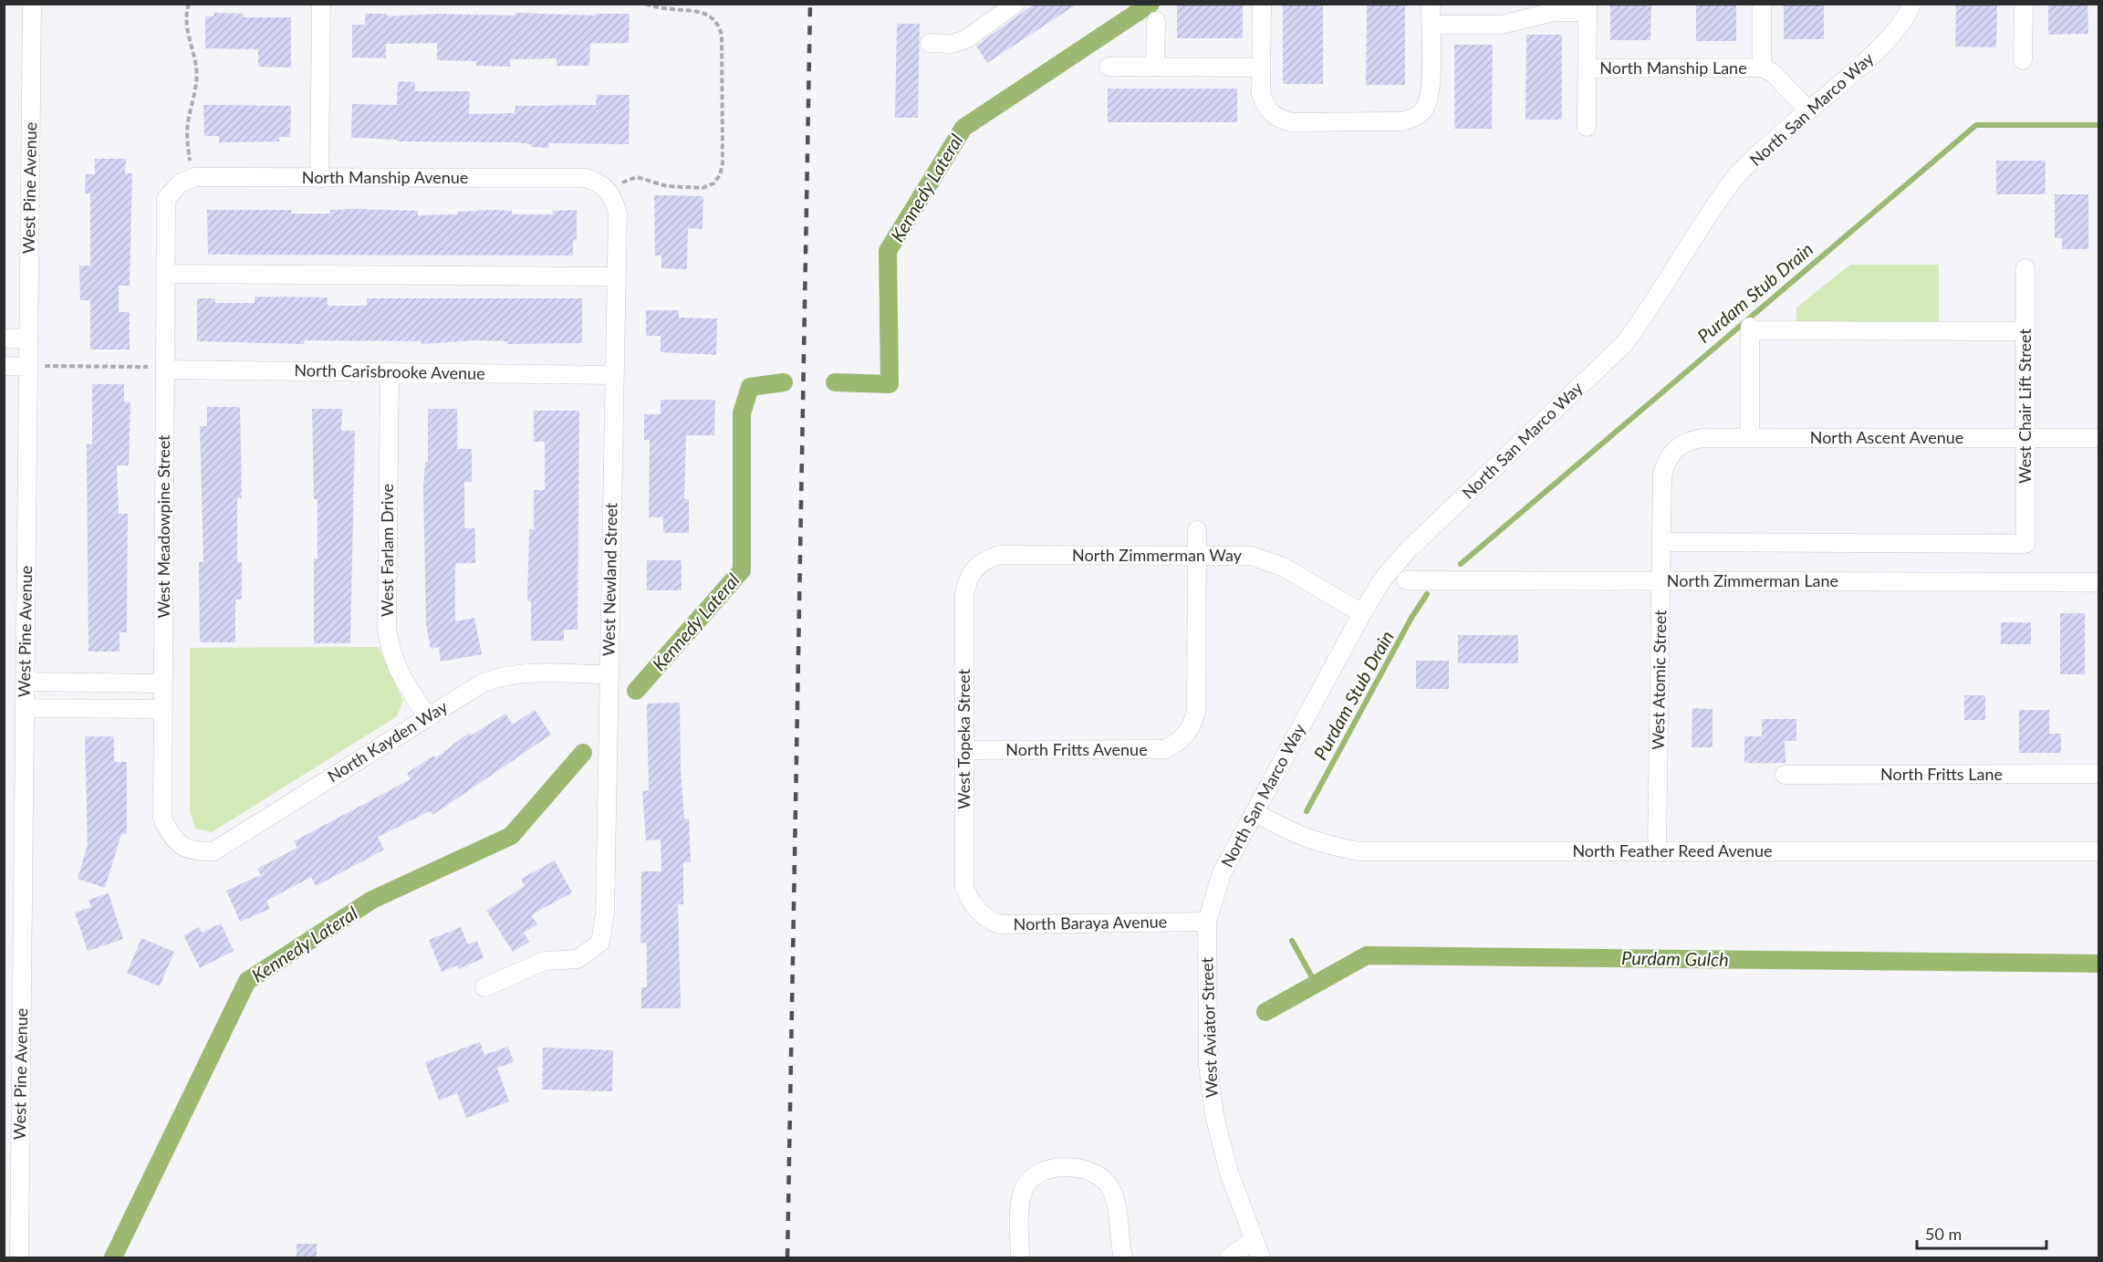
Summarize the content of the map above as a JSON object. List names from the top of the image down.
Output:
{
  "streets": {
    "street": [
      "North Manship Lane",
      "North San Marco Way",
      "North Manship Avenue",
      "West Pine Avenue",
      "North Carisbrooke Avenue",
      "West Chair Lift Street",
      "North Ascent Avenue",
      "West Meadowpine Street",
      "West Farlam Drive",
      "North Zimmerman Way",
      "West Newland Street",
      "North Zimmerman Lane",
      "West Atomic Street",
      "West Topeka Street",
      "North Kayden Way",
      "North Fritts Avenue",
      "North Fritts Lane",
      "North Feather Reed Avenue",
      "North Baraya Avenue",
      "West Aviator Street"
    ]
  },
  "crossings": [
    ["North Manship Lane", "North San Marco Way"],
    ["North San Marco Way", "North Zimmerman Way"],
    ["North San Marco Way", "North Feather Reed Avenue"],
    ["North San Marco Way", "North Baraya Avenue"],
    ["North San Marco Way", "West Aviator Street"],
    ["North Manship Avenue", "West Meadowpine Street"],
    ["North Manship Avenue", "West Newland Street"],
    ["North Carisbrooke Avenue", "West Meadowpine Street"],
    ["North Carisbrooke Avenue", "West Farlam Drive"],
    ["North Carisbrooke Avenue", "West Newland Street"],
    ["West Chair Lift Street", "North Ascent Avenue"],
    ["West Chair Lift Street", "West Atomic Street"],
    ["North Ascent Avenue", "West Atomic Street"],
    ["West Meadowpine Street", "North Kayden Way"],
    ["West Farlam Drive", "North Kayden Way"],
    ["North Zimmerman Way", "West Topeka Street"],
    ["North Zimmerman Way", "North Fritts Avenue"],
    ["West Newland Street", "North Kayden Way"],
    ["North Zimmerman Lane", "West Atomic Street"],
    ["West Atomic Street", "North Feather Reed Avenue"],
    ["West Topeka Street", "North Fritts Avenue"],
    ["West Topeka Street", "North Baraya Avenue"],
    ["North Baraya Avenue", "West Aviator Street"]
  ],
  "water": ["Kennedy Lateral", "Purdam Stub Drain", "Purdam Gulch"],
  "scale_bar": "50 m"
}
